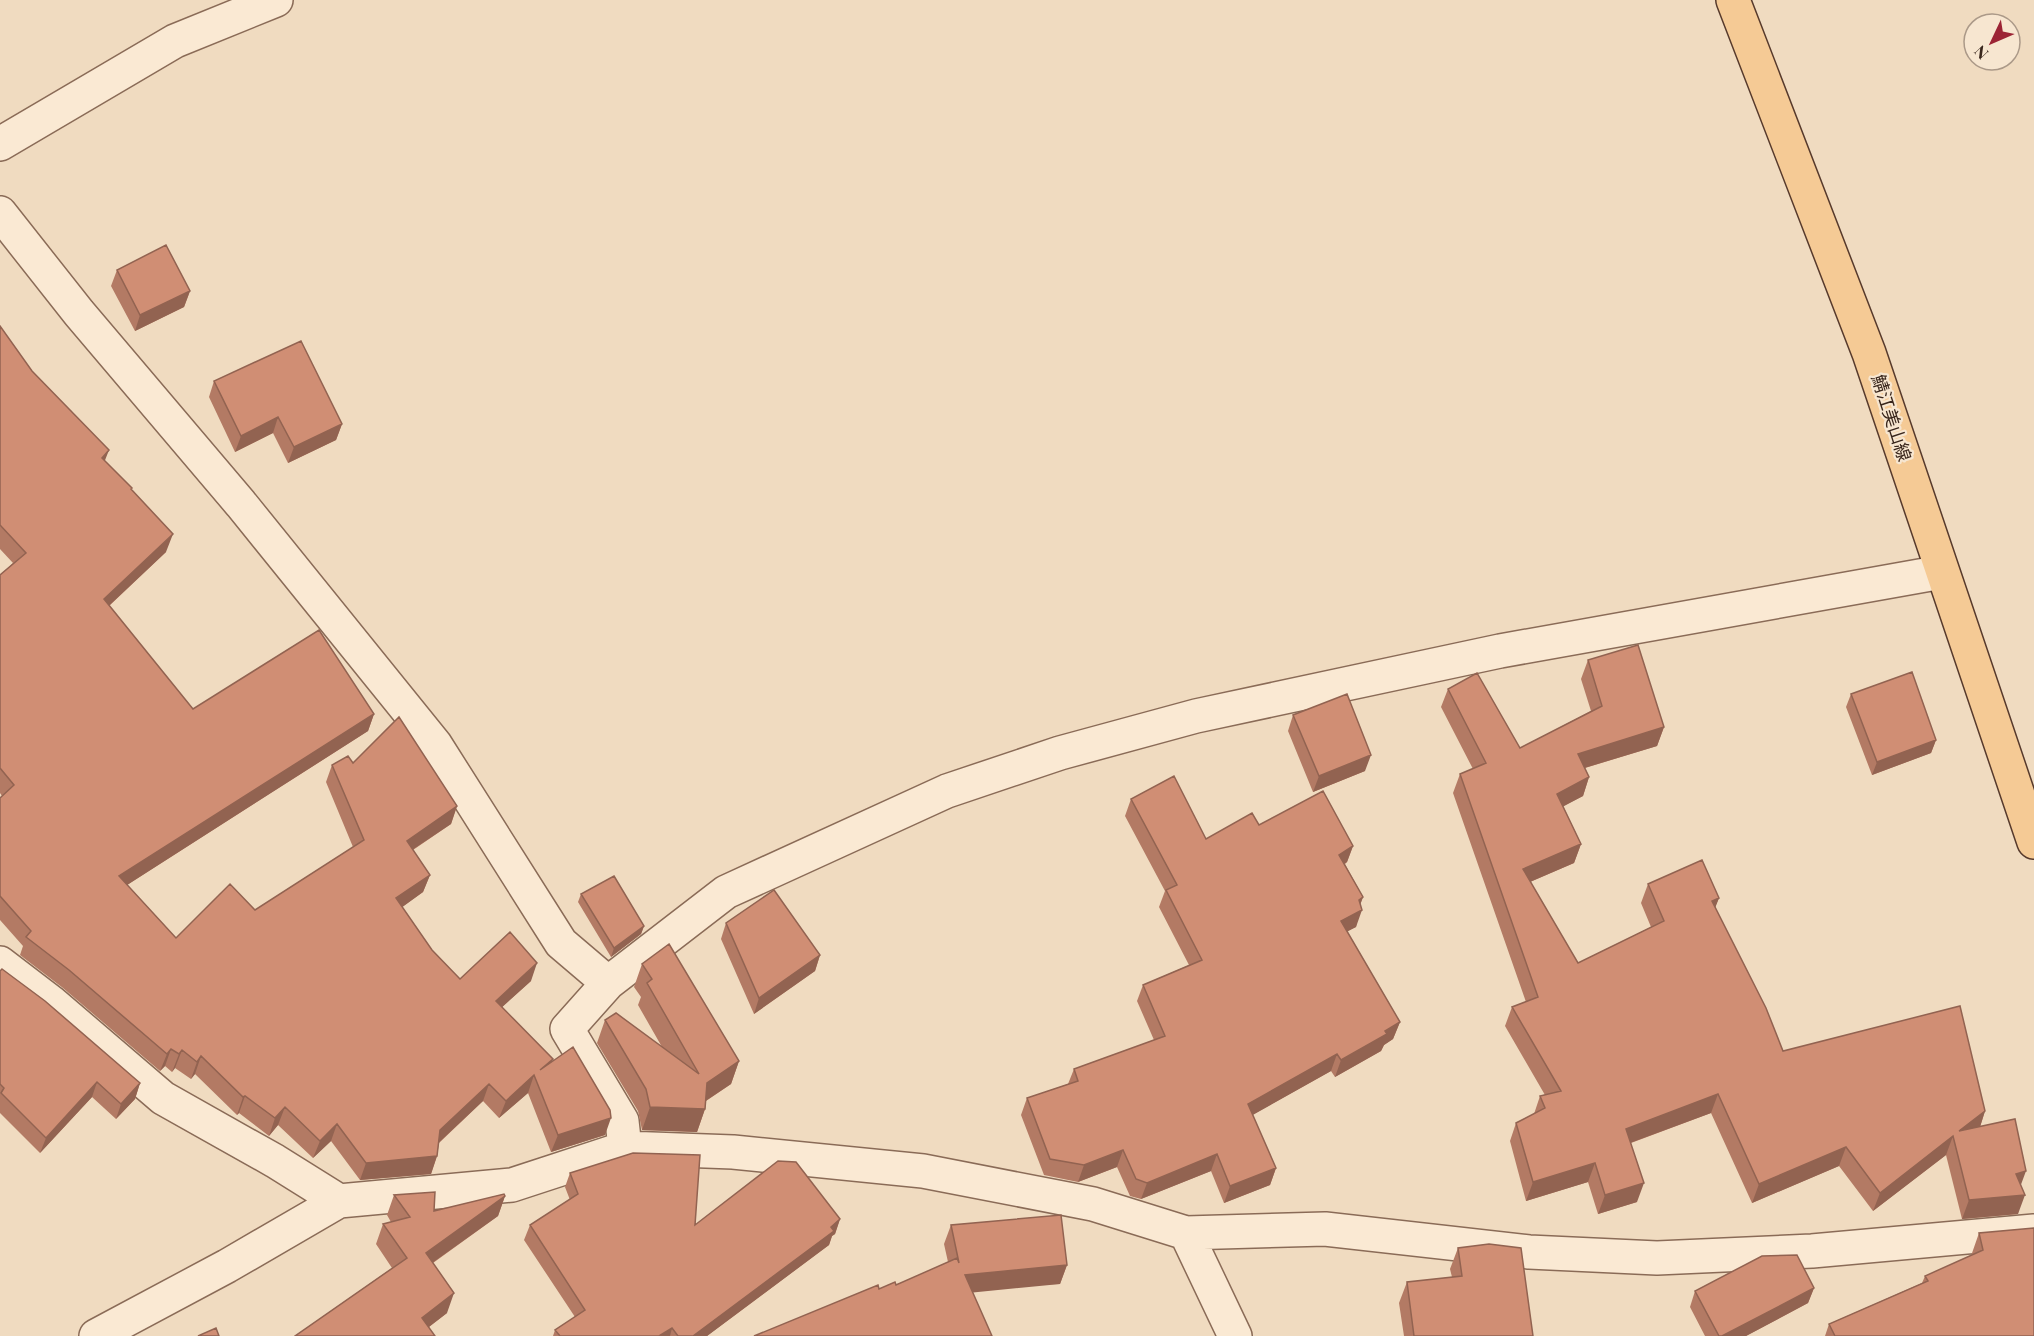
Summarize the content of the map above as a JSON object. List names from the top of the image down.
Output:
{
  "streets": {
    "main road": ["鯖江美山線"]
  },
  "north": "bottom left"
}
